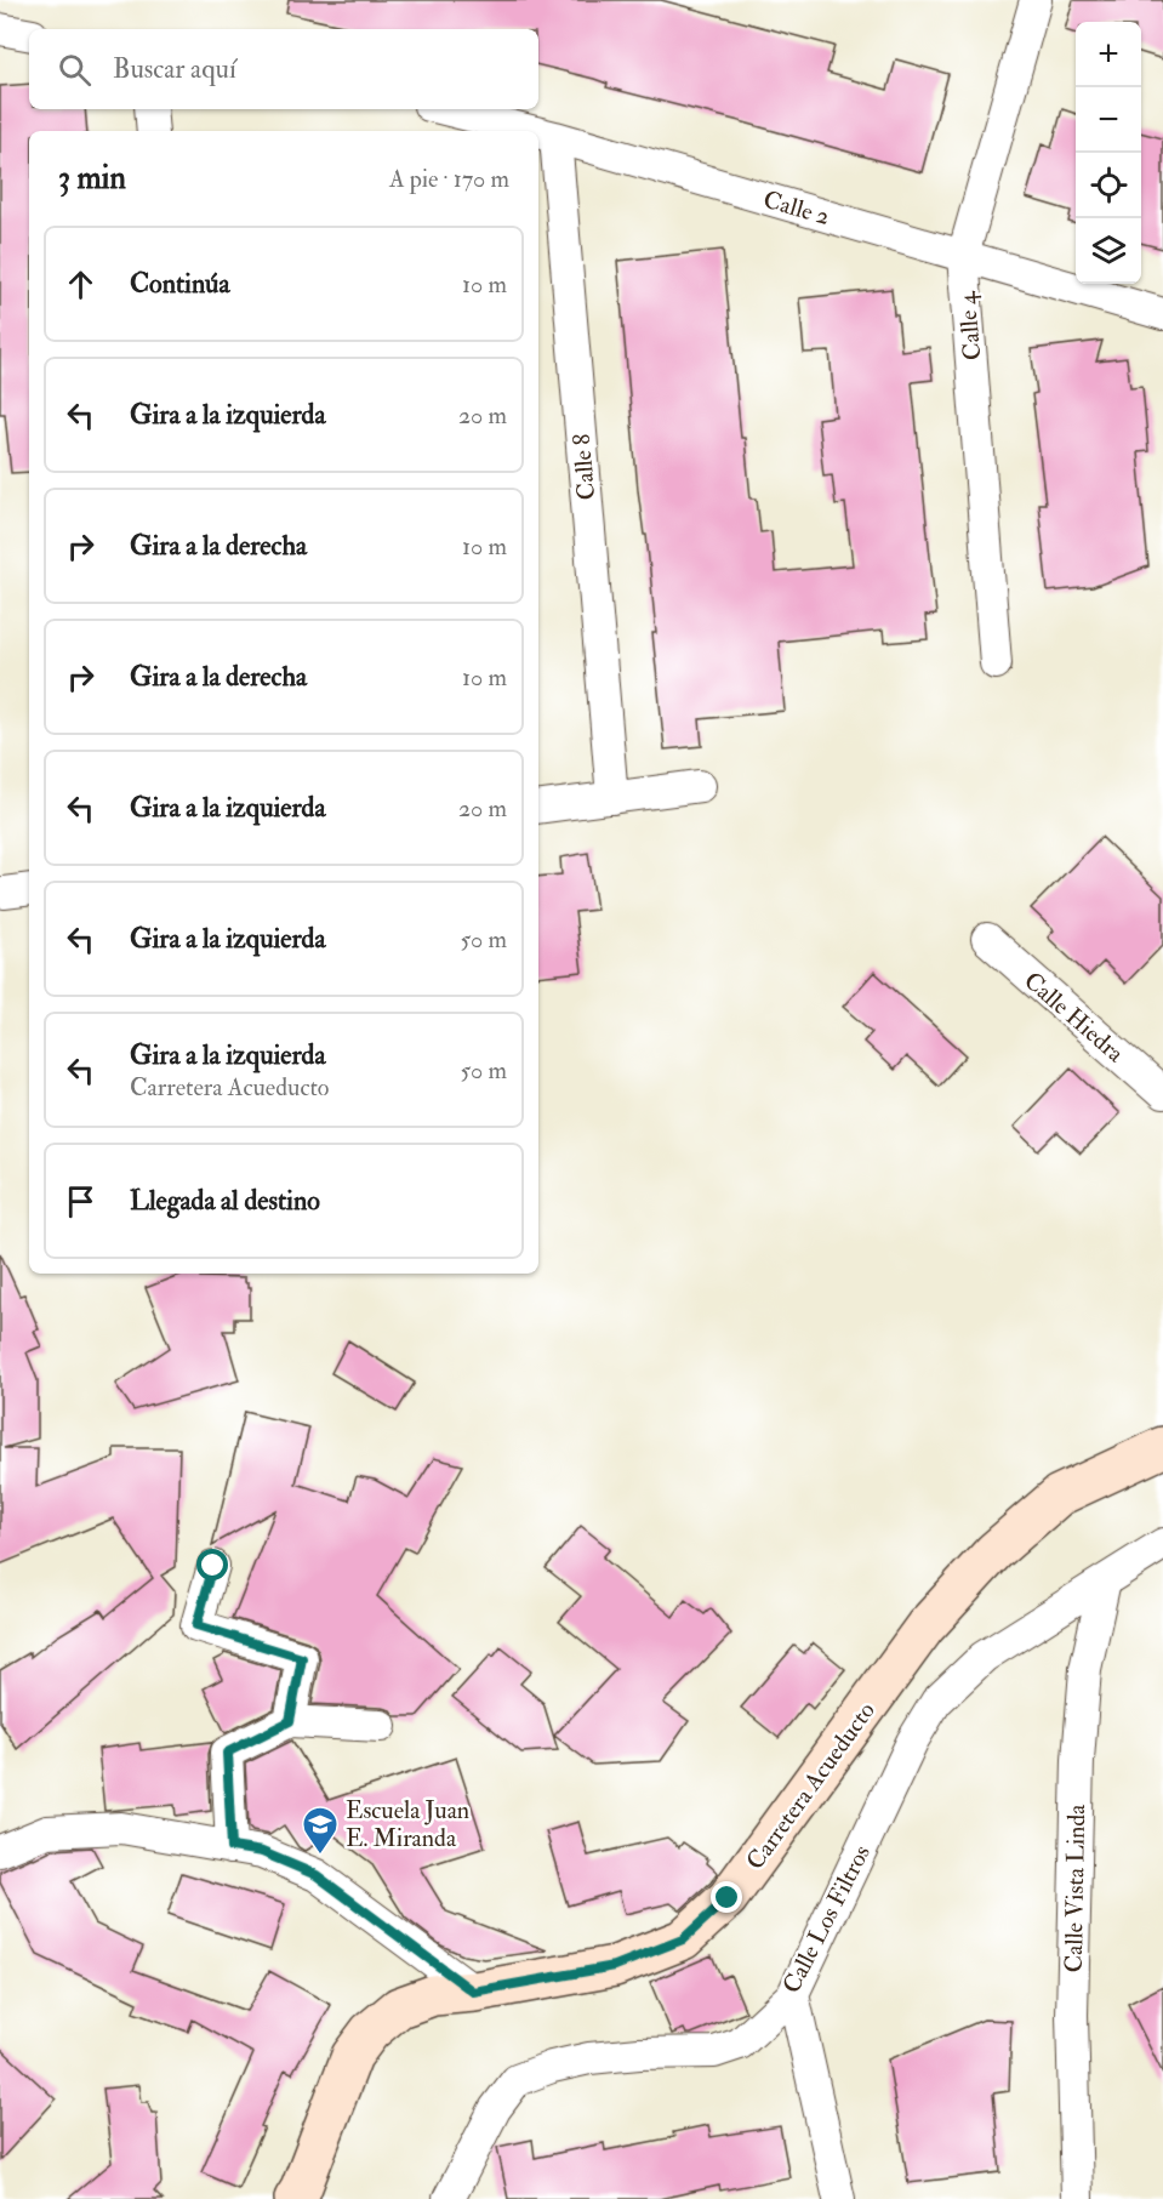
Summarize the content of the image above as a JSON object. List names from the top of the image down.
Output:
{
  "streets": {
    "street": [
      "Calle 2",
      "Calle 4",
      "Calle 8",
      "Calle Hiedra",
      "Carretera Acueducto",
      "Calle Vista Linda",
      "Calle Los Filtros"
    ]
  },
  "crossings": [
    ["Calle 2", "Calle 4"],
    ["Calle 2", "Calle 8"],
    ["Calle Vista Linda", "Calle Los Filtros"]
  ],
  "places": {
    "school or university": ["Escuela Juan E. Miranda"]
  },
  "page": {
    "map_buttons": ["+", "−"],
    "search": "Buscar aquí",
    "heading": ["3 min", "A pie · 170 m"],
    "list": [
      ["Continúa", "10 m"],
      ["Gira a la izquierda", "20 m"],
      ["Gira a la derecha", "10 m"],
      ["Gira a la derecha", "10 m"],
      ["Gira a la izquierda", "20 m"],
      ["Gira a la izquierda", "50 m"],
      ["Gira a la izquierda", "Carretera Acueducto", "50 m"],
      "Llegada al destino"
    ]
  }
}
